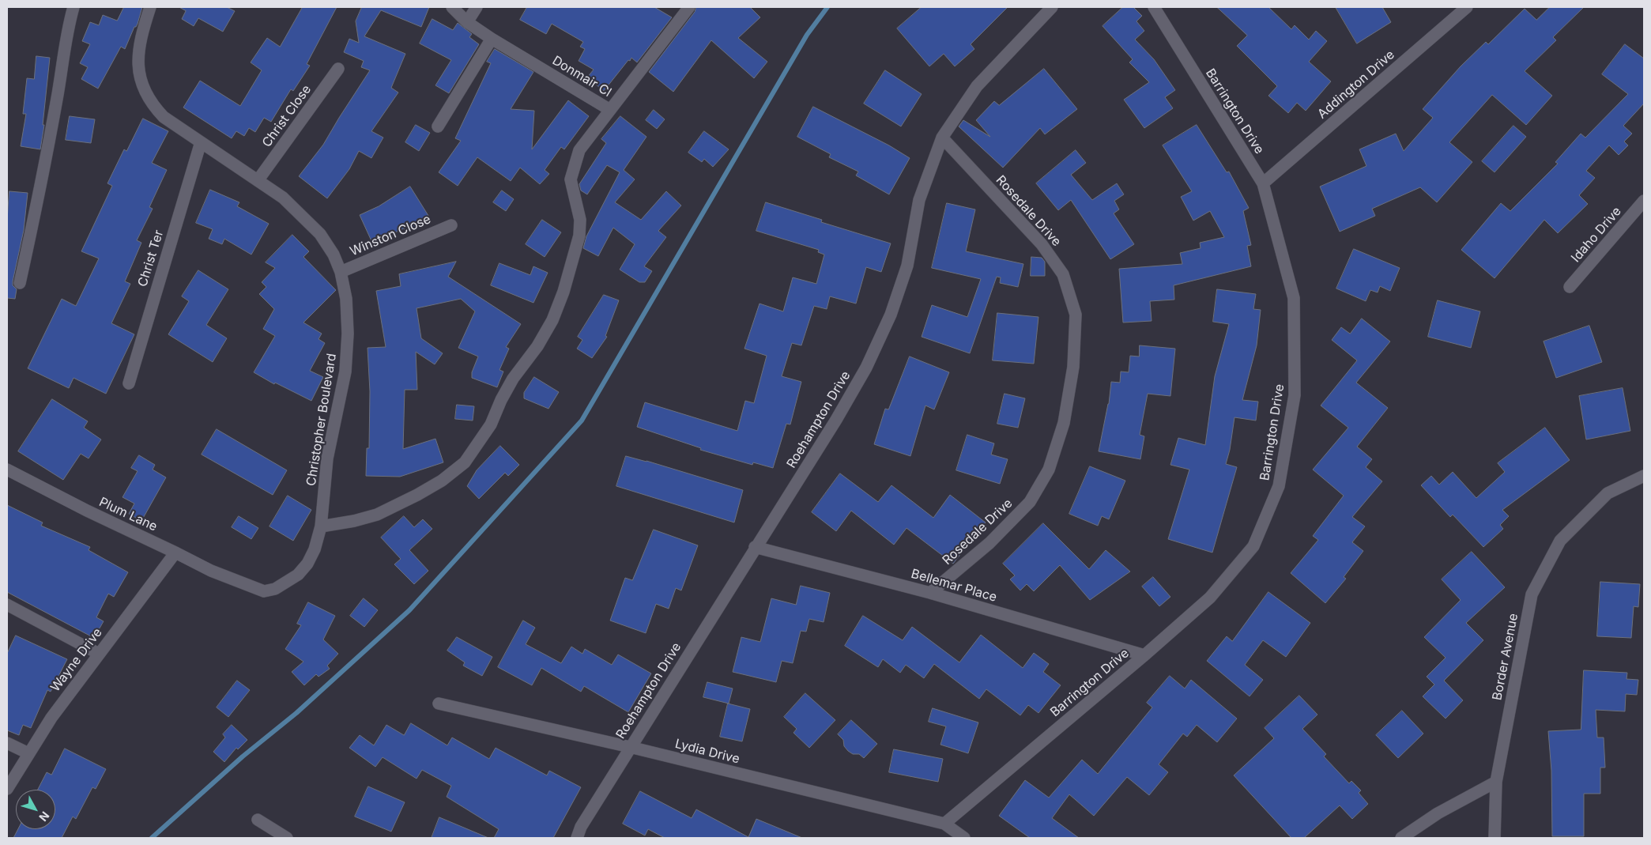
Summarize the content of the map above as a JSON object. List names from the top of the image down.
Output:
{
  "streets": {
    "street": [
      "Donmair Cl",
      "Addington Drive",
      "Barrington Drive",
      "Christ Close",
      "Rosedale Drive",
      "Idaho Drive",
      "Winston Close",
      "Christ Ter",
      "Christopher Boulevard",
      "Roehampton Drive",
      "Plum Lane",
      "Bellemar Place",
      "Border Avenue",
      "Wayne Drive",
      "Lydia Drive"
    ]
  },
  "crossings": [
    ["Addington Drive", "Barrington Drive"],
    ["Barrington Drive", "Bellemar Place"],
    ["Barrington Drive", "Lydia Drive"],
    ["Christ Close", "Christopher Boulevard"],
    ["Rosedale Drive", "Roehampton Drive"],
    ["Rosedale Drive", "Bellemar Place"],
    ["Winston Close", "Christopher Boulevard"],
    ["Christ Ter", "Christopher Boulevard"],
    ["Christopher Boulevard", "Plum Lane"],
    ["Roehampton Drive", "Bellemar Place"],
    ["Roehampton Drive", "Lydia Drive"],
    ["Plum Lane", "Wayne Drive"]
  ],
  "north": "bottom right"
}
